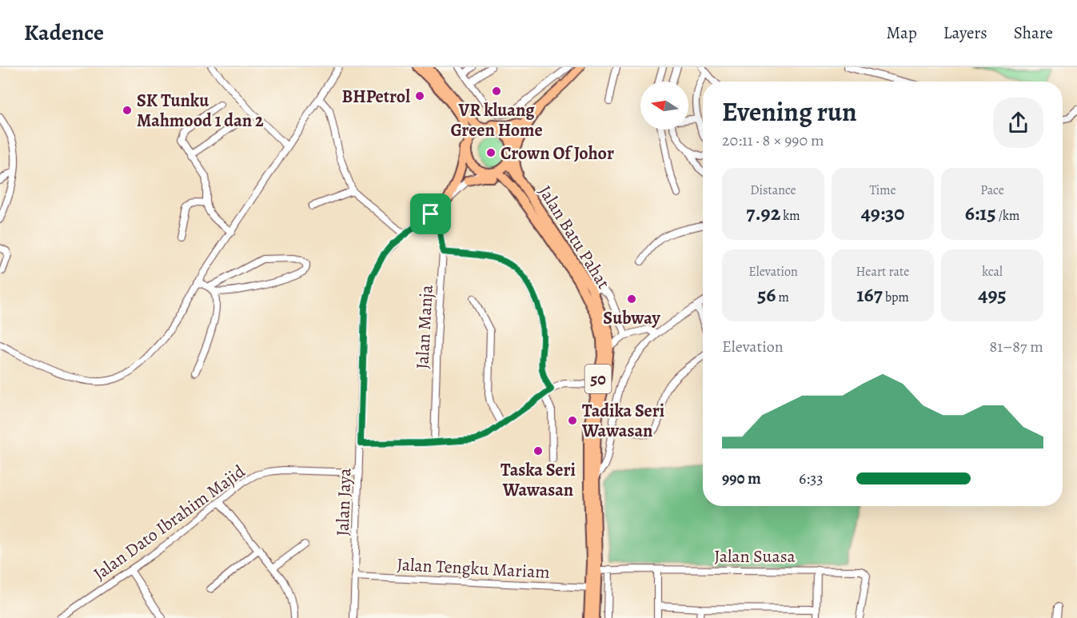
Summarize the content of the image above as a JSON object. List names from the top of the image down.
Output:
{
  "streets": {
    "highway": ["Jalan Batu Pahat", "50"],
    "street": [
      "Jalan Manja",
      "Jalan Jaya",
      "Jalan Dato Ibrahim Majid",
      "Jalan Suasa",
      "Jalan Tengku Mariam"
    ]
  },
  "crossings": [
    ["Jalan Batu Pahat", "Jalan Jaya"],
    ["Jalan Batu Pahat", "Jalan Suasa"],
    ["Jalan Batu Pahat", "Jalan Tengku Mariam"],
    ["Jalan Manja", "Jalan Jaya"],
    ["Jalan Jaya", "Jalan Dato Ibrahim Majid"],
    ["Jalan Jaya", "Jalan Tengku Mariam"]
  ],
  "places": [
    "VR kluang Green Home",
    "BHPetrol",
    "SK Tunku Mahmood 1 dan 2",
    "Crown Of Johor",
    "Subway",
    "Tadika Seri Wawasan",
    "Taska Seri Wawasan"
  ],
  "north": "left",
  "page": {
    "header": "Kadence",
    "nav": ["Map", "Layers", "Share"],
    "heading": ["Evening run", "20:11 · 8 × 990 m"],
    "stats": [
      ["Distance", "7.92 km"],
      ["Time", "49:30"],
      ["Pace", "6:15 /km"],
      ["Elevation", "56 m"],
      ["Heart rate", "167 bpm"],
      ["kcal", "495"]
    ],
    "chart": ["Elevation", "81–87 m"],
    "list": [
      {
        "name": "990 m",
        "note": "6:33"
      }
    ]
  }
}
